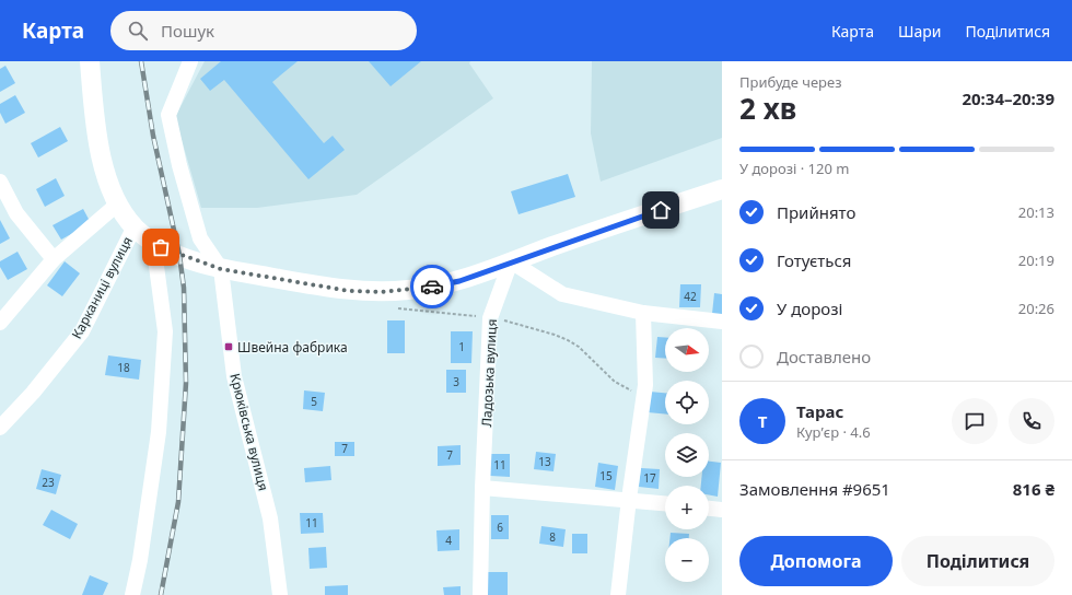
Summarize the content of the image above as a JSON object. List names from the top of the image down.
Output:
{
  "streets": {
    "street": ["Карканиці вулиця", "Ладозька вулиця", "Крюківська вулиця"]
  },
  "places": {
    "transit": ["Швейна фабрика"]
  },
  "house_numbers": [
    "42",
    "1",
    "18",
    "3",
    "5",
    "7",
    "7",
    "13",
    "11",
    "15",
    "17",
    "23",
    "11",
    "6",
    "8",
    "4"
  ],
  "north": "right",
  "page": {
    "header": "Карта",
    "search": "Пошук",
    "nav": ["Карта", "Шари", "Поділитися"],
    "heading": ["2 хв", "Прибуде через", "20:34–20:39"],
    "panel": [
      "Тарас",
      "Кур’єр · 4.6",
      "Замовлення #9651",
      "816 ₴"
    ],
    "bar": "У дорозі · 120 m",
    "list": [
      ["Прийнято", "20:13"],
      ["Готується", "20:19"],
      ["У дорозі", "20:26"],
      "Доставлено"
    ],
    "map_buttons": ["+", "−"],
    "round": "Т",
    "buttons": ["Допомога", "Поділитися"]
  }
}
